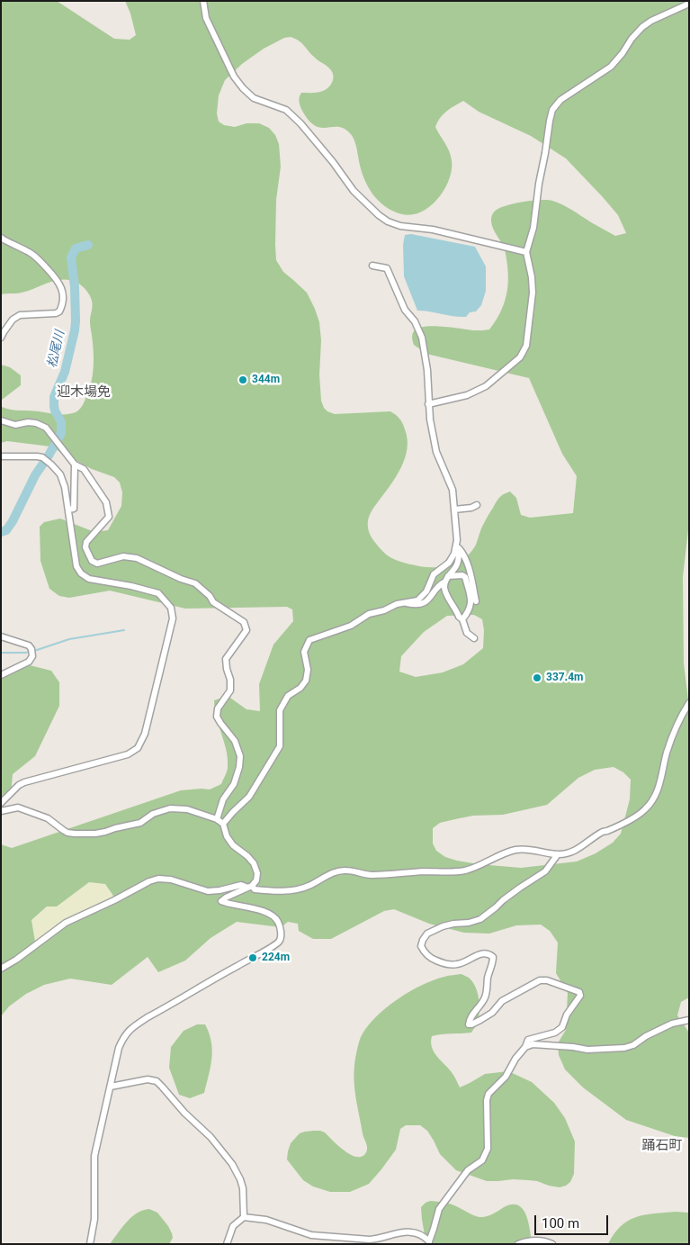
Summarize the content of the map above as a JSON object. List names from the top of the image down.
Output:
{
  "districts": ["迎木場免", "踊石町"],
  "water": ["松尾川"],
  "places": ["344m", "337.4m", "224m"],
  "scale_bar": "100 m"
}
